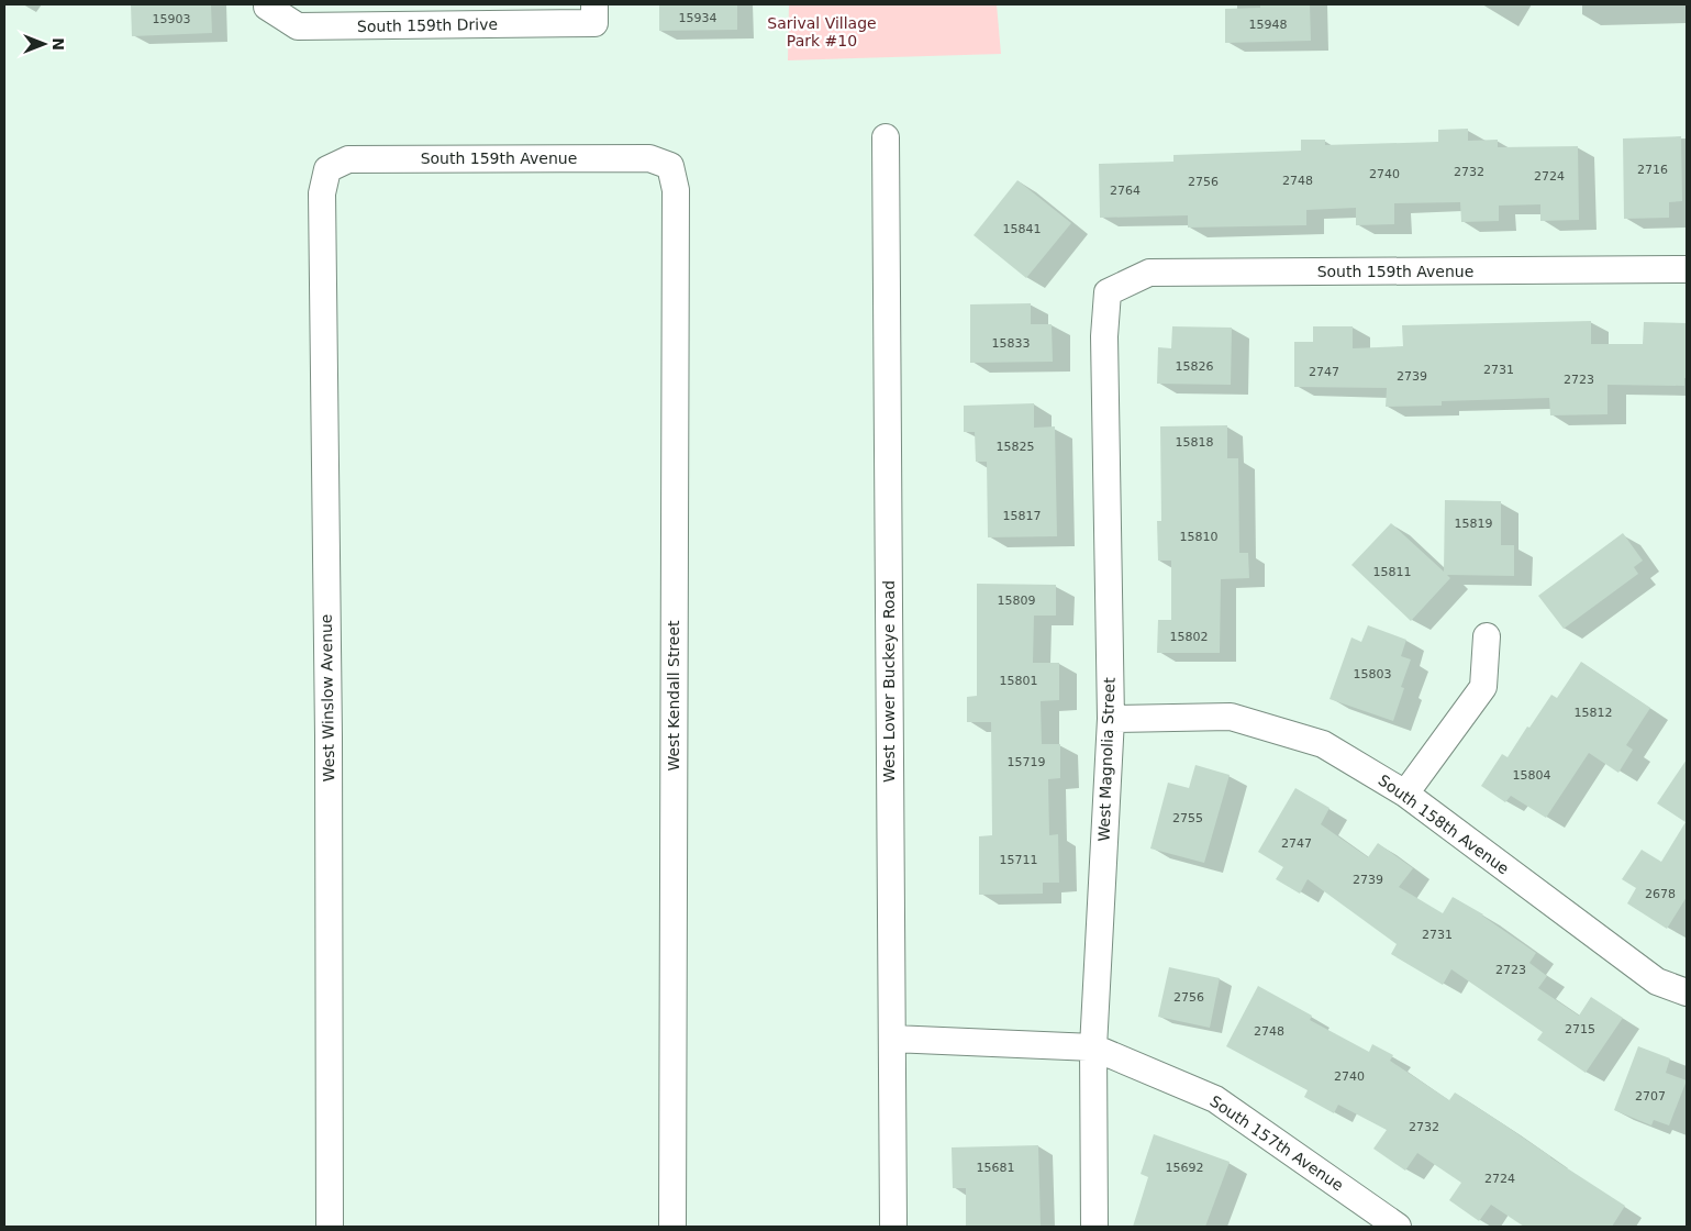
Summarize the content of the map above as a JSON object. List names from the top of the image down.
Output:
{
  "streets": {
    "street": [
      "South 159th Drive",
      "South 159th Avenue",
      "West Lower Buckeye Road",
      "West Kendall Street",
      "West Winslow Avenue",
      "West Magnolia Street",
      "South 158th Avenue",
      "South 157th Avenue"
    ]
  },
  "crossings": [
    ["South 159th Avenue", "West Kendall Street"],
    ["South 159th Avenue", "West Winslow Avenue"],
    ["South 159th Avenue", "West Magnolia Street"],
    ["West Lower Buckeye Road", "South 157th Avenue"],
    ["West Magnolia Street", "South 158th Avenue"],
    ["West Magnolia Street", "South 157th Avenue"]
  ],
  "parks": ["Sarival Village Park #10"],
  "house_numbers": [
    "15934",
    "15903",
    "15948",
    "2716",
    "2732",
    "2740",
    "2724",
    "2748",
    "2756",
    "2764",
    "15841",
    "15833",
    "15826",
    "2731",
    "2747",
    "2739",
    "2723",
    "15818",
    "15825",
    "15817",
    "15819",
    "15810",
    "15811",
    "15809",
    "15802",
    "15803",
    "15801",
    "15812",
    "15719",
    "15804",
    "2755",
    "2747",
    "15711",
    "2739",
    "2678",
    "2731",
    "2723",
    "2756",
    "2715",
    "2748",
    "2740",
    "2707",
    "2732",
    "15681",
    "15692",
    "2724"
  ],
  "north": "right"
}
